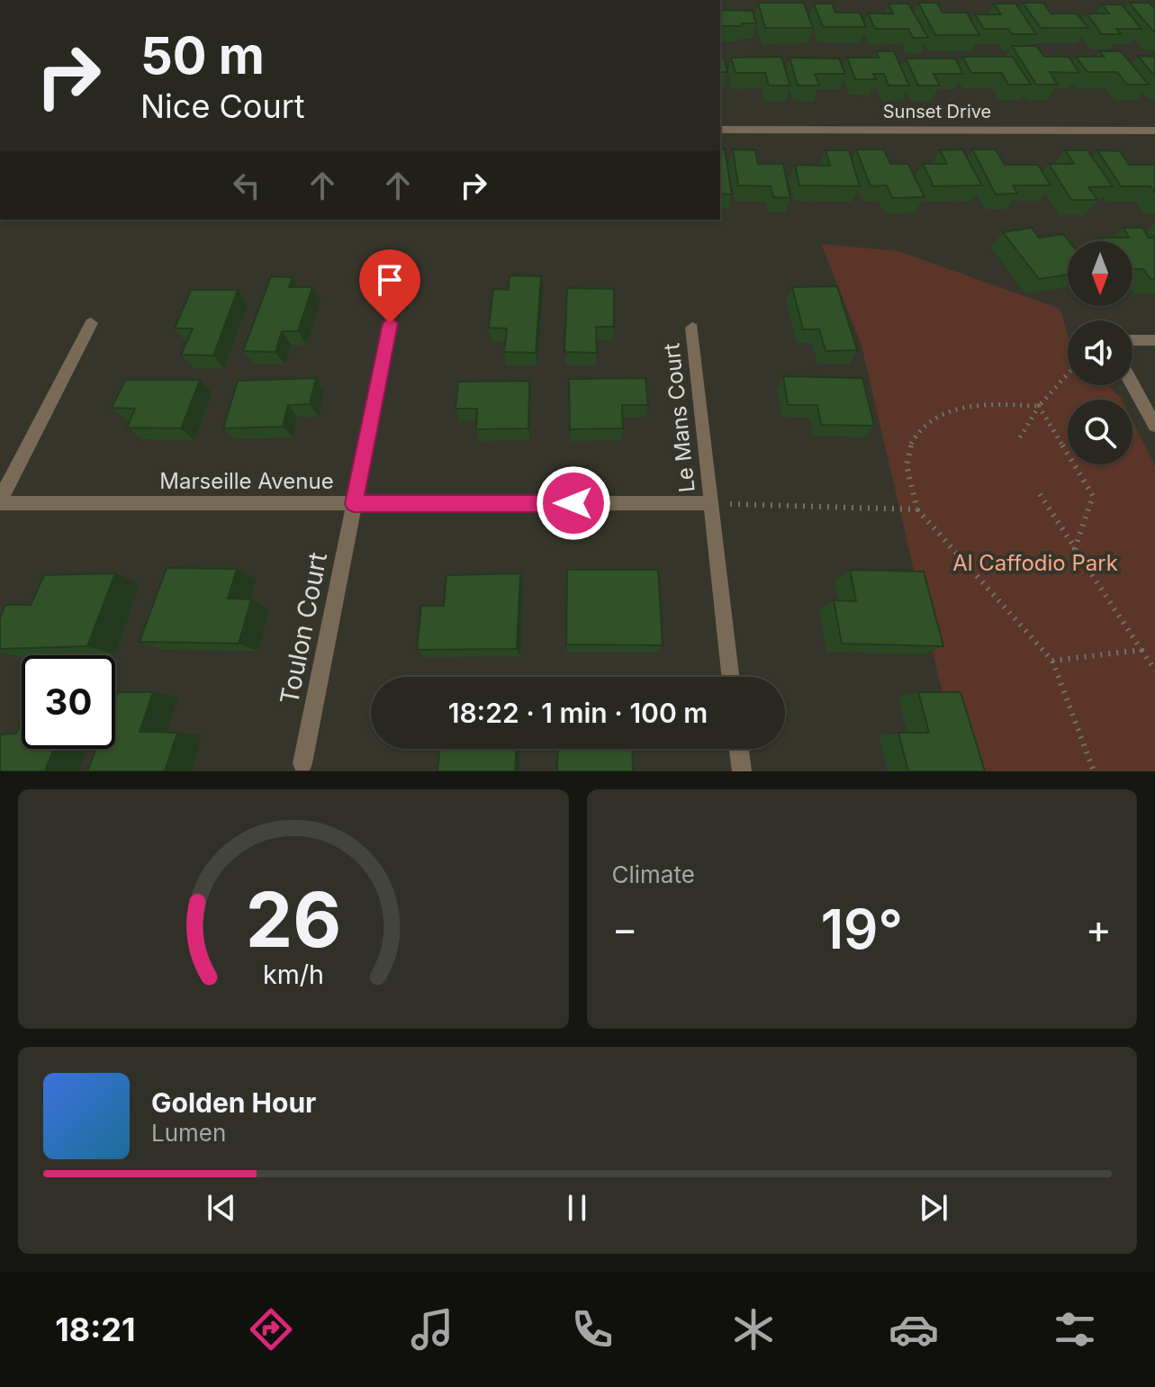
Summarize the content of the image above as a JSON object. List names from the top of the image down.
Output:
{
  "streets": {
    "street": [
      "Sunset Drive",
      "Le Mans Court",
      "Marseille Avenue",
      "Toulon Court"
    ]
  },
  "crossings": [
    ["Le Mans Court", "Marseille Avenue"],
    ["Marseille Avenue", "Toulon Court"]
  ],
  "parks": ["Al Caffodio Park"],
  "north": "bottom",
  "page": {
    "turn": ["50 m", "Nice Court"],
    "limit": "30",
    "trip": "18:22 · 1 min · 100 m",
    "tile": "Climate",
    "heat": ["−", "19°", "+"],
    "song": ["Golden Hour", "Lumen"],
    "tabs": "18:21",
    "gauge": ["26", "km/h"]
  }
}
